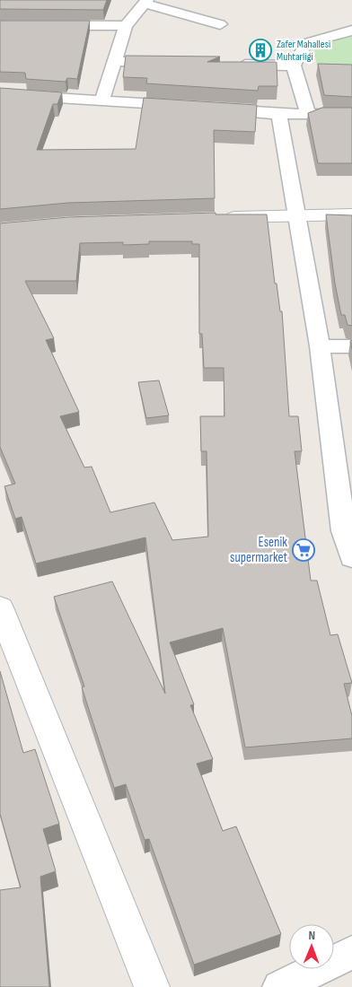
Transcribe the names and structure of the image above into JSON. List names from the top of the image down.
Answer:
{
  "places": {
    "building": ["Zafer Mahallesi Muhtarligi"],
    "supermarket": ["Esenik supermarket"]
  },
  "north": "top"
}
